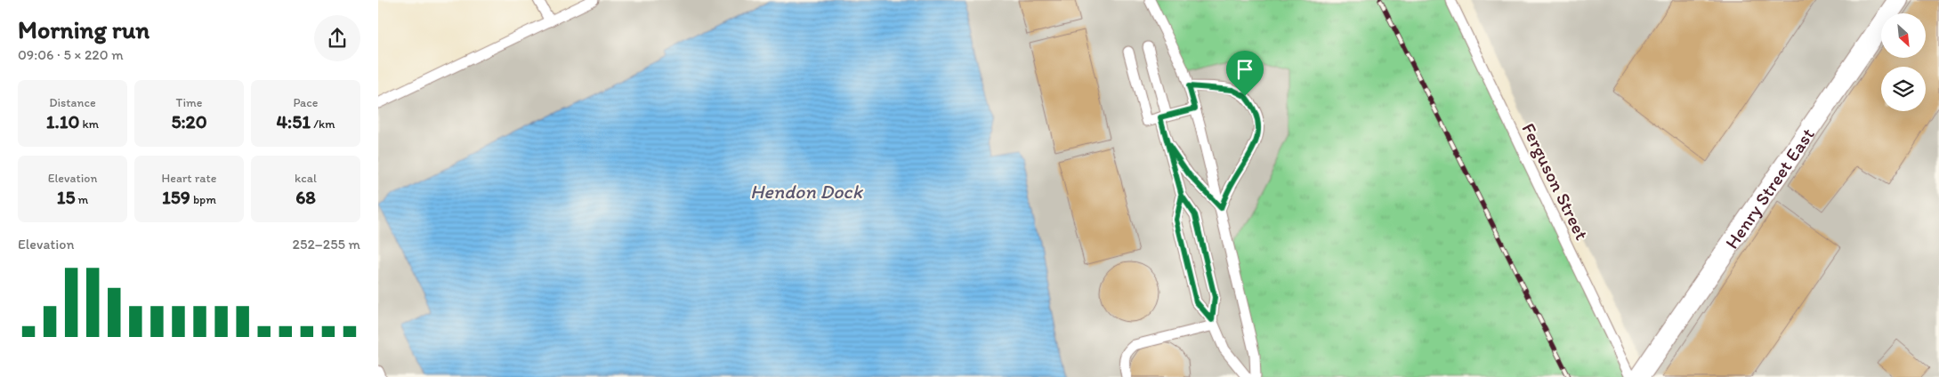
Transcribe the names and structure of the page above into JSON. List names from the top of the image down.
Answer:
{
  "streets": {
    "street": ["Henry Street East"],
    "lane": ["Ferguson Street"]
  },
  "water": ["Hendon Dock"],
  "north": "bottom right",
  "page": {
    "heading": ["Morning run", "09:06 · 5 × 220 m"],
    "stats": [
      ["Distance", "1.10 km"],
      ["Time", "5:20"],
      ["Pace", "4:51 /km"],
      ["Elevation", "15 m"],
      ["Heart rate", "159 bpm"],
      ["kcal", "68"]
    ],
    "chart": ["Elevation", "252–255 m"]
  }
}
